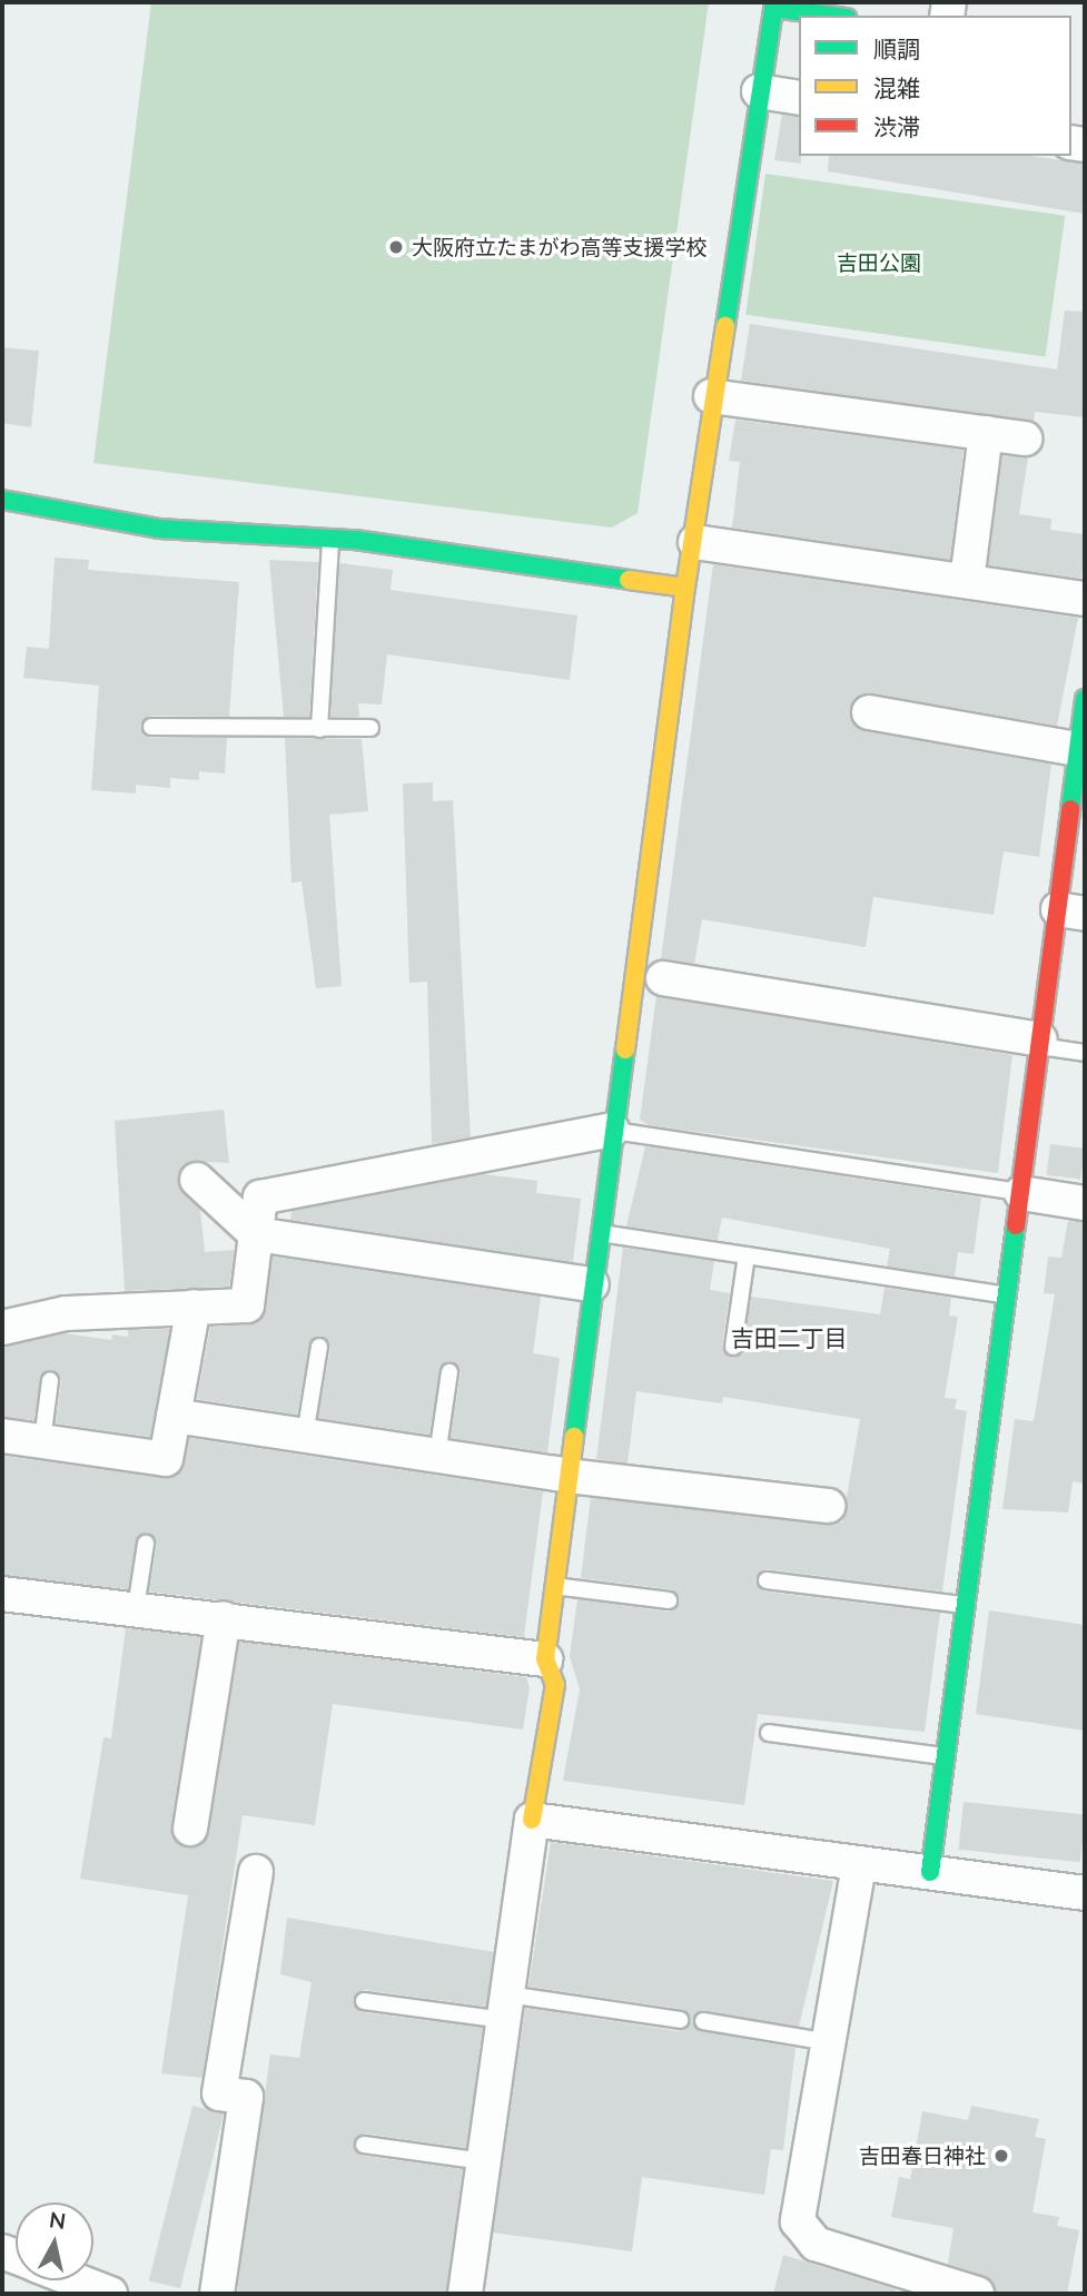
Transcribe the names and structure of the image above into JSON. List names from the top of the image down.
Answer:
{
  "districts": ["吉田二丁目"],
  "parks": ["吉田公園"],
  "places": ["大阪府立たまがわ高等支援学校", "吉田春日神社"],
  "legend": ["順調", "混雑", "渋滞"],
  "north": "top"
}
